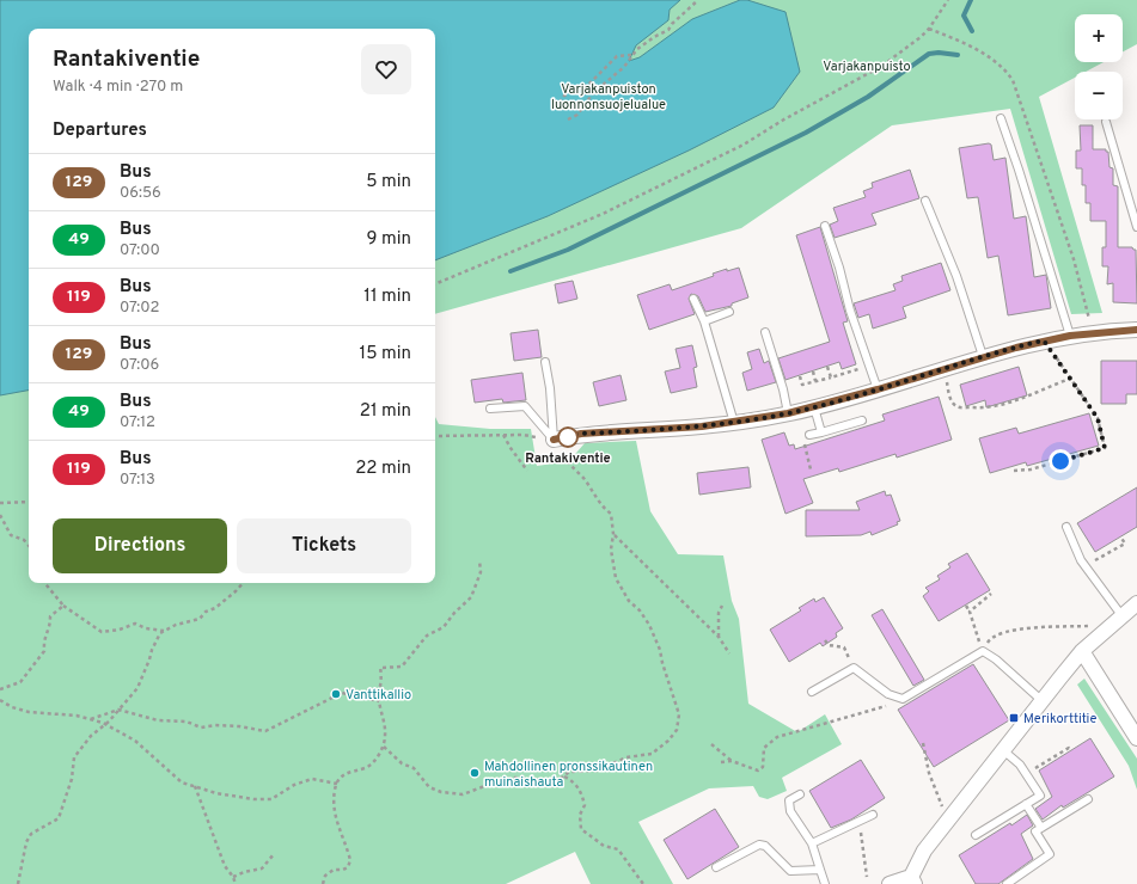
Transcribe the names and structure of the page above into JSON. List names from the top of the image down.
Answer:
{
  "parks": ["Varjakanpuisto", "Varjakanpuiston luonnonsuojelualue"],
  "places": {
    "other": ["Rantakiventie", "Vanttikallio", "Mahdollinen pronssikautinen muinaishauta"],
    "transit": ["Merikorttitie"]
  },
  "lines": ["bus line 129"],
  "page": {
    "map_buttons": ["+", "−"],
    "heading": [
      ["Rantakiventie", "Walk · 4 min · 270 m"],
      "Departures"
    ],
    "list": [
      {
        "mark": "129",
        "name": "Bus",
        "note": "06:56",
        "value": "5 min"
      },
      {
        "mark": "49",
        "name": "Bus",
        "note": "07:00",
        "value": "9 min"
      },
      {
        "mark": "119",
        "name": "Bus",
        "note": "07:02",
        "value": "11 min"
      },
      {
        "mark": "129",
        "name": "Bus",
        "note": "07:06",
        "value": "15 min"
      },
      {
        "mark": "49",
        "name": "Bus",
        "note": "07:12",
        "value": "21 min"
      },
      {
        "mark": "119",
        "name": "Bus",
        "note": "07:13",
        "value": "22 min"
      }
    ],
    "buttons": ["Directions", "Tickets"]
  }
}
